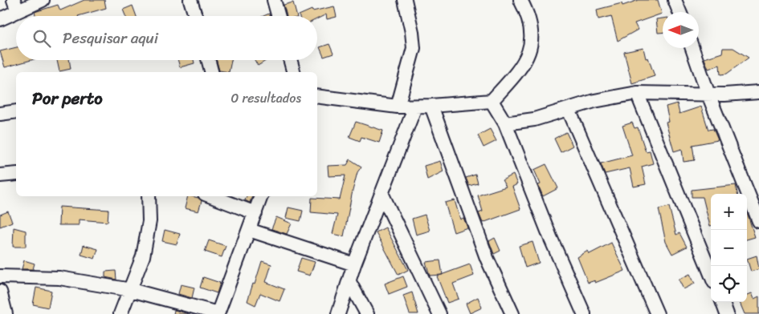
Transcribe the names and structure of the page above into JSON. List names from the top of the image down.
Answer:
{
  "north": "left",
  "page": {
    "search": "Pesquisar aqui",
    "heading": ["Por perto", "0 resultados"],
    "map_buttons": ["+", "−"]
  }
}
